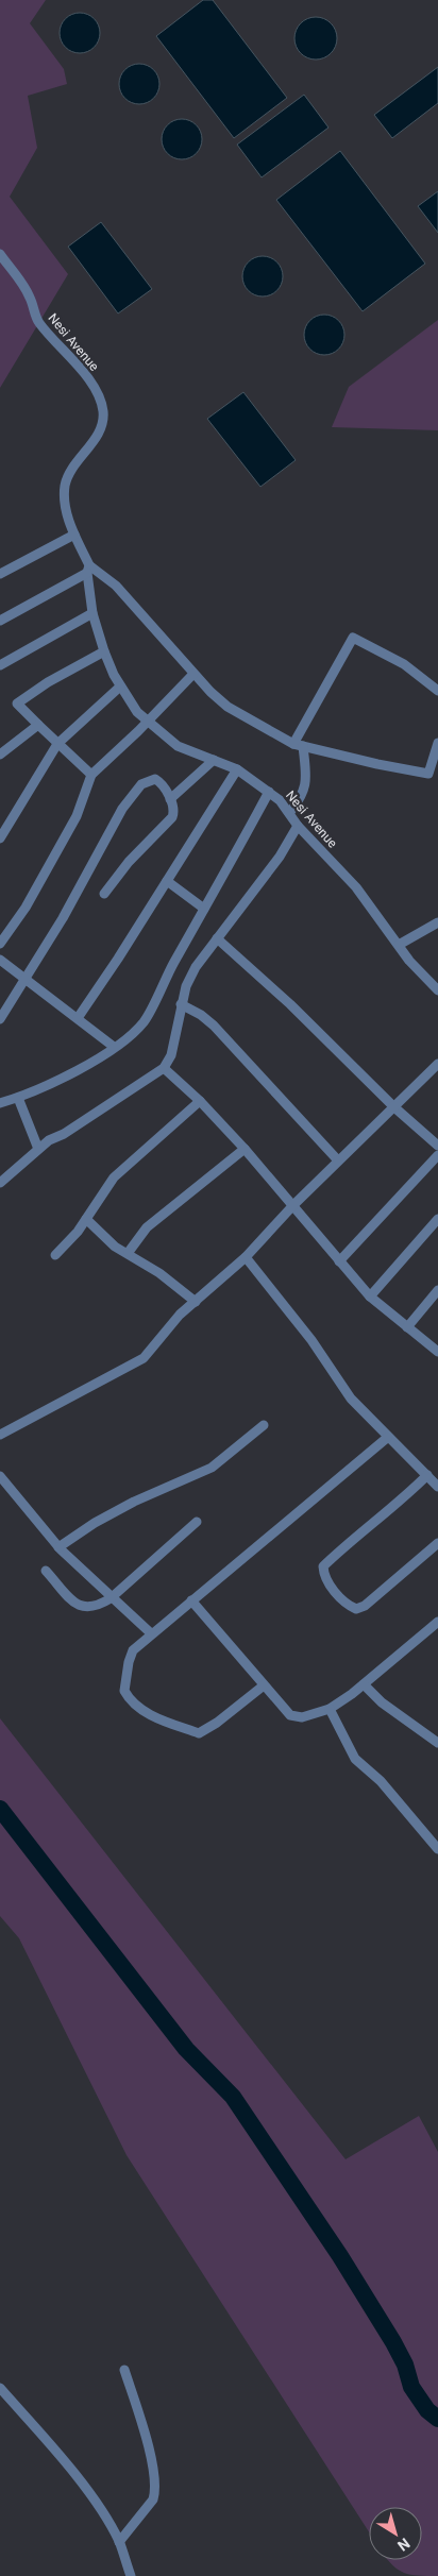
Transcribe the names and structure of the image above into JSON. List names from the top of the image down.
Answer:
{
  "streets": {
    "street": ["Nesi Avenue"]
  },
  "north": "bottom right"
}
